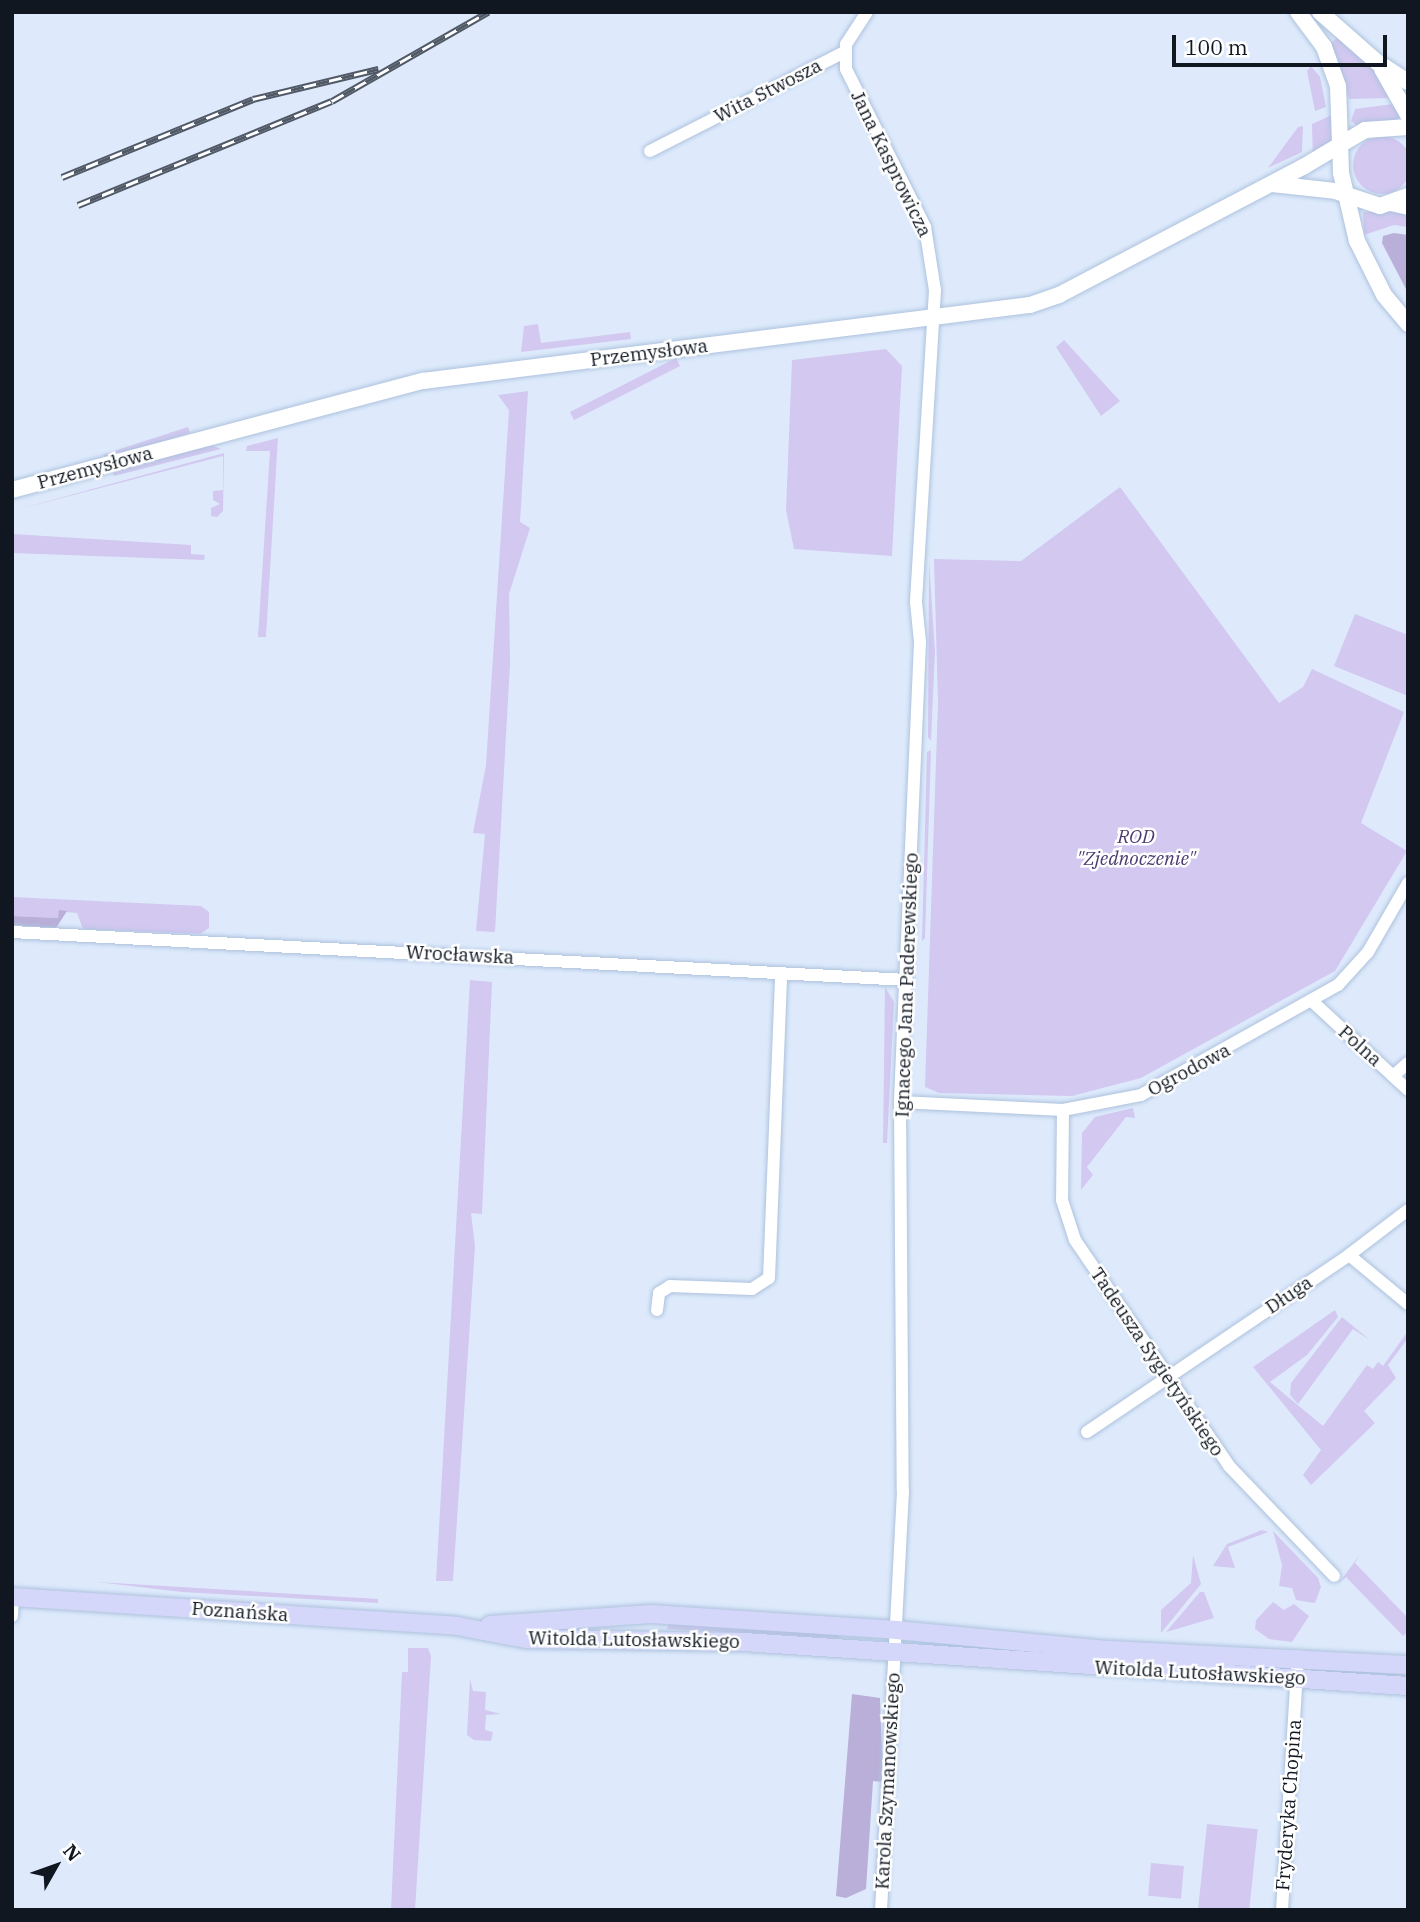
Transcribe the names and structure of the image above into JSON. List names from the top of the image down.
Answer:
{
  "streets": {
    "main road": ["Poznańska", "Witolda Lutosławskiego"],
    "street": [
      "Wita Stwosza",
      "Jana Kasprowicza",
      "Przemysłowa",
      "Wrocławska",
      "Ignacego Jana Paderewskiego",
      "Polna",
      "Ogrodowa",
      "Długa",
      "Tadeusza Sygietyńskiego",
      "Karola Szymanowskiego",
      "Fryderyka Chopina"
    ]
  },
  "crossings": [
    ["Wita Stwosza", "Jana Kasprowicza"],
    ["Jana Kasprowicza", "Przemysłowa"],
    ["Jana Kasprowicza", "Ignacego Jana Paderewskiego"],
    ["Przemysłowa", "Ignacego Jana Paderewskiego"],
    ["Wrocławska", "Ignacego Jana Paderewskiego"],
    ["Ignacego Jana Paderewskiego", "Ogrodowa"],
    ["Ignacego Jana Paderewskiego", "Witolda Lutosławskiego"],
    ["Ignacego Jana Paderewskiego", "Karola Szymanowskiego"],
    ["Polna", "Ogrodowa"],
    ["Ogrodowa", "Tadeusza Sygietyńskiego"],
    ["Długa", "Tadeusza Sygietyńskiego"],
    ["Poznańska", "Witolda Lutosławskiego"],
    ["Witolda Lutosławskiego", "Karola Szymanowskiego"],
    ["Witolda Lutosławskiego", "Fryderyka Chopina"]
  ],
  "parks": ["ROD \"Zjednoczenie\""],
  "scale_bar": "100 m",
  "north": "top right"
}
